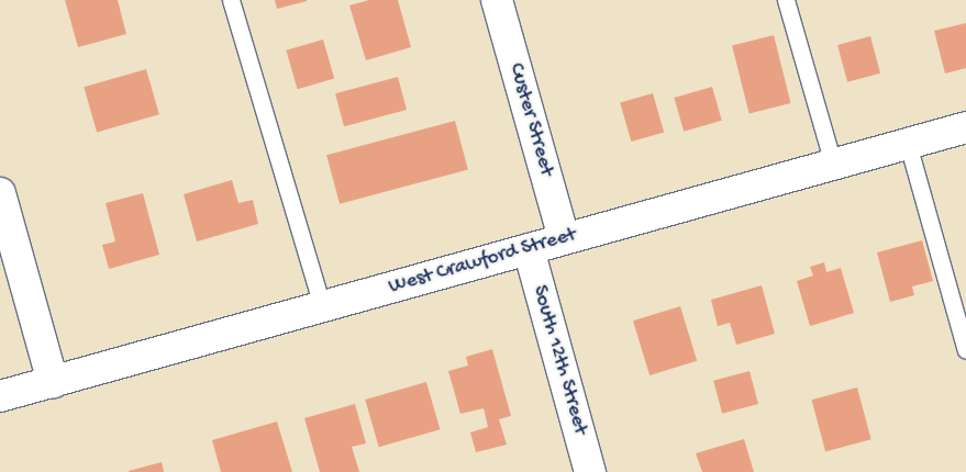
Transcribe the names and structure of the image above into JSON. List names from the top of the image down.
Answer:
{
  "streets": {
    "main road": ["Custer Street", "West Crawford Street", "South 12th Street"]
  },
  "crossings": [
    ["Custer Street", "West Crawford Street"],
    ["West Crawford Street", "South 12th Street"]
  ]
}
